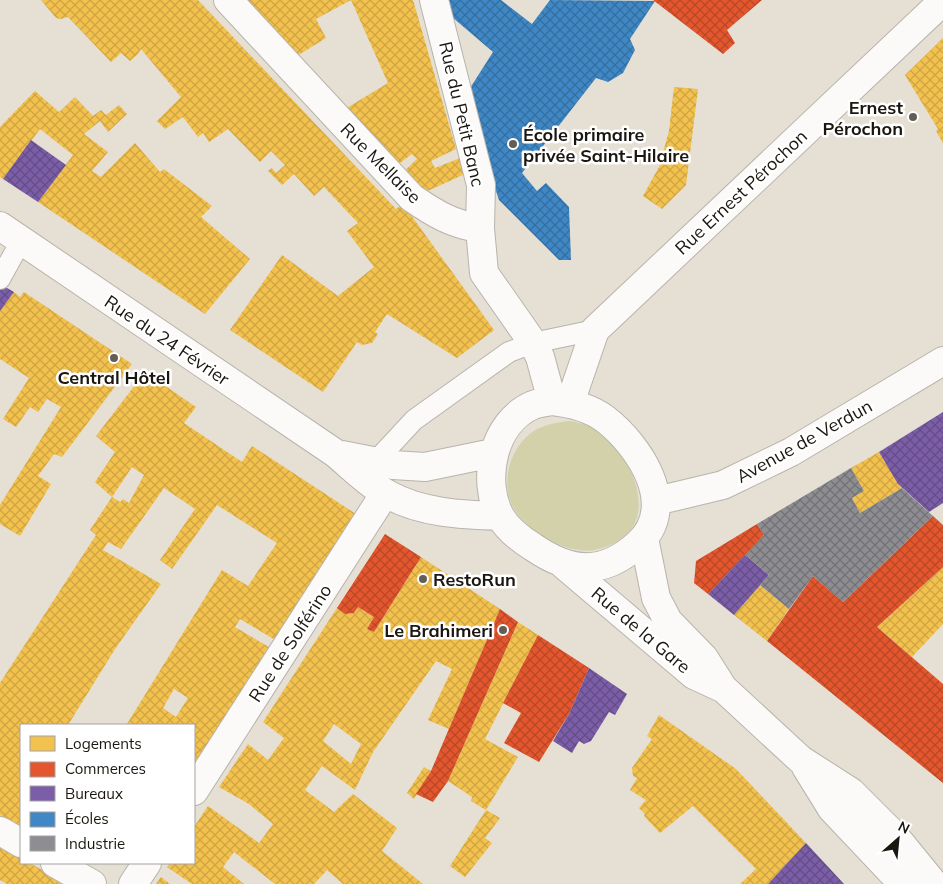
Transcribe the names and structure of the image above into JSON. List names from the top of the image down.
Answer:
{
  "streets": {
    "street": [
      "Rue du Petit Banc",
      "Rue Mellaise",
      "Rue Ernest Pérochon",
      "Rue du 24 Février",
      "Avenue de Verdun",
      "Rue de la Gare",
      "Rue de Solférino"
    ]
  },
  "crossings": [
    ["Rue du Petit Banc", "Rue Mellaise"],
    ["Rue Ernest Pérochon", "Rue du 24 Février"],
    ["Rue Ernest Pérochon", "Avenue de Verdun"],
    ["Rue Ernest Pérochon", "Rue de la Gare"],
    ["Rue du 24 Février", "Avenue de Verdun"],
    ["Rue du 24 Février", "Rue de la Gare"],
    ["Rue du 24 Février", "Rue de Solférino"],
    ["Avenue de Verdun", "Rue de la Gare"]
  ],
  "places": [
    "Ernest Pérochon",
    "École primaire privée Saint-Hilaire",
    "Central Hôtel",
    "RestoRun",
    "Le Brahimeri"
  ],
  "legend": [
    "Logements",
    "Commerces",
    "Bureaux",
    "Écoles",
    "Industrie"
  ],
  "north": "top right"
}
